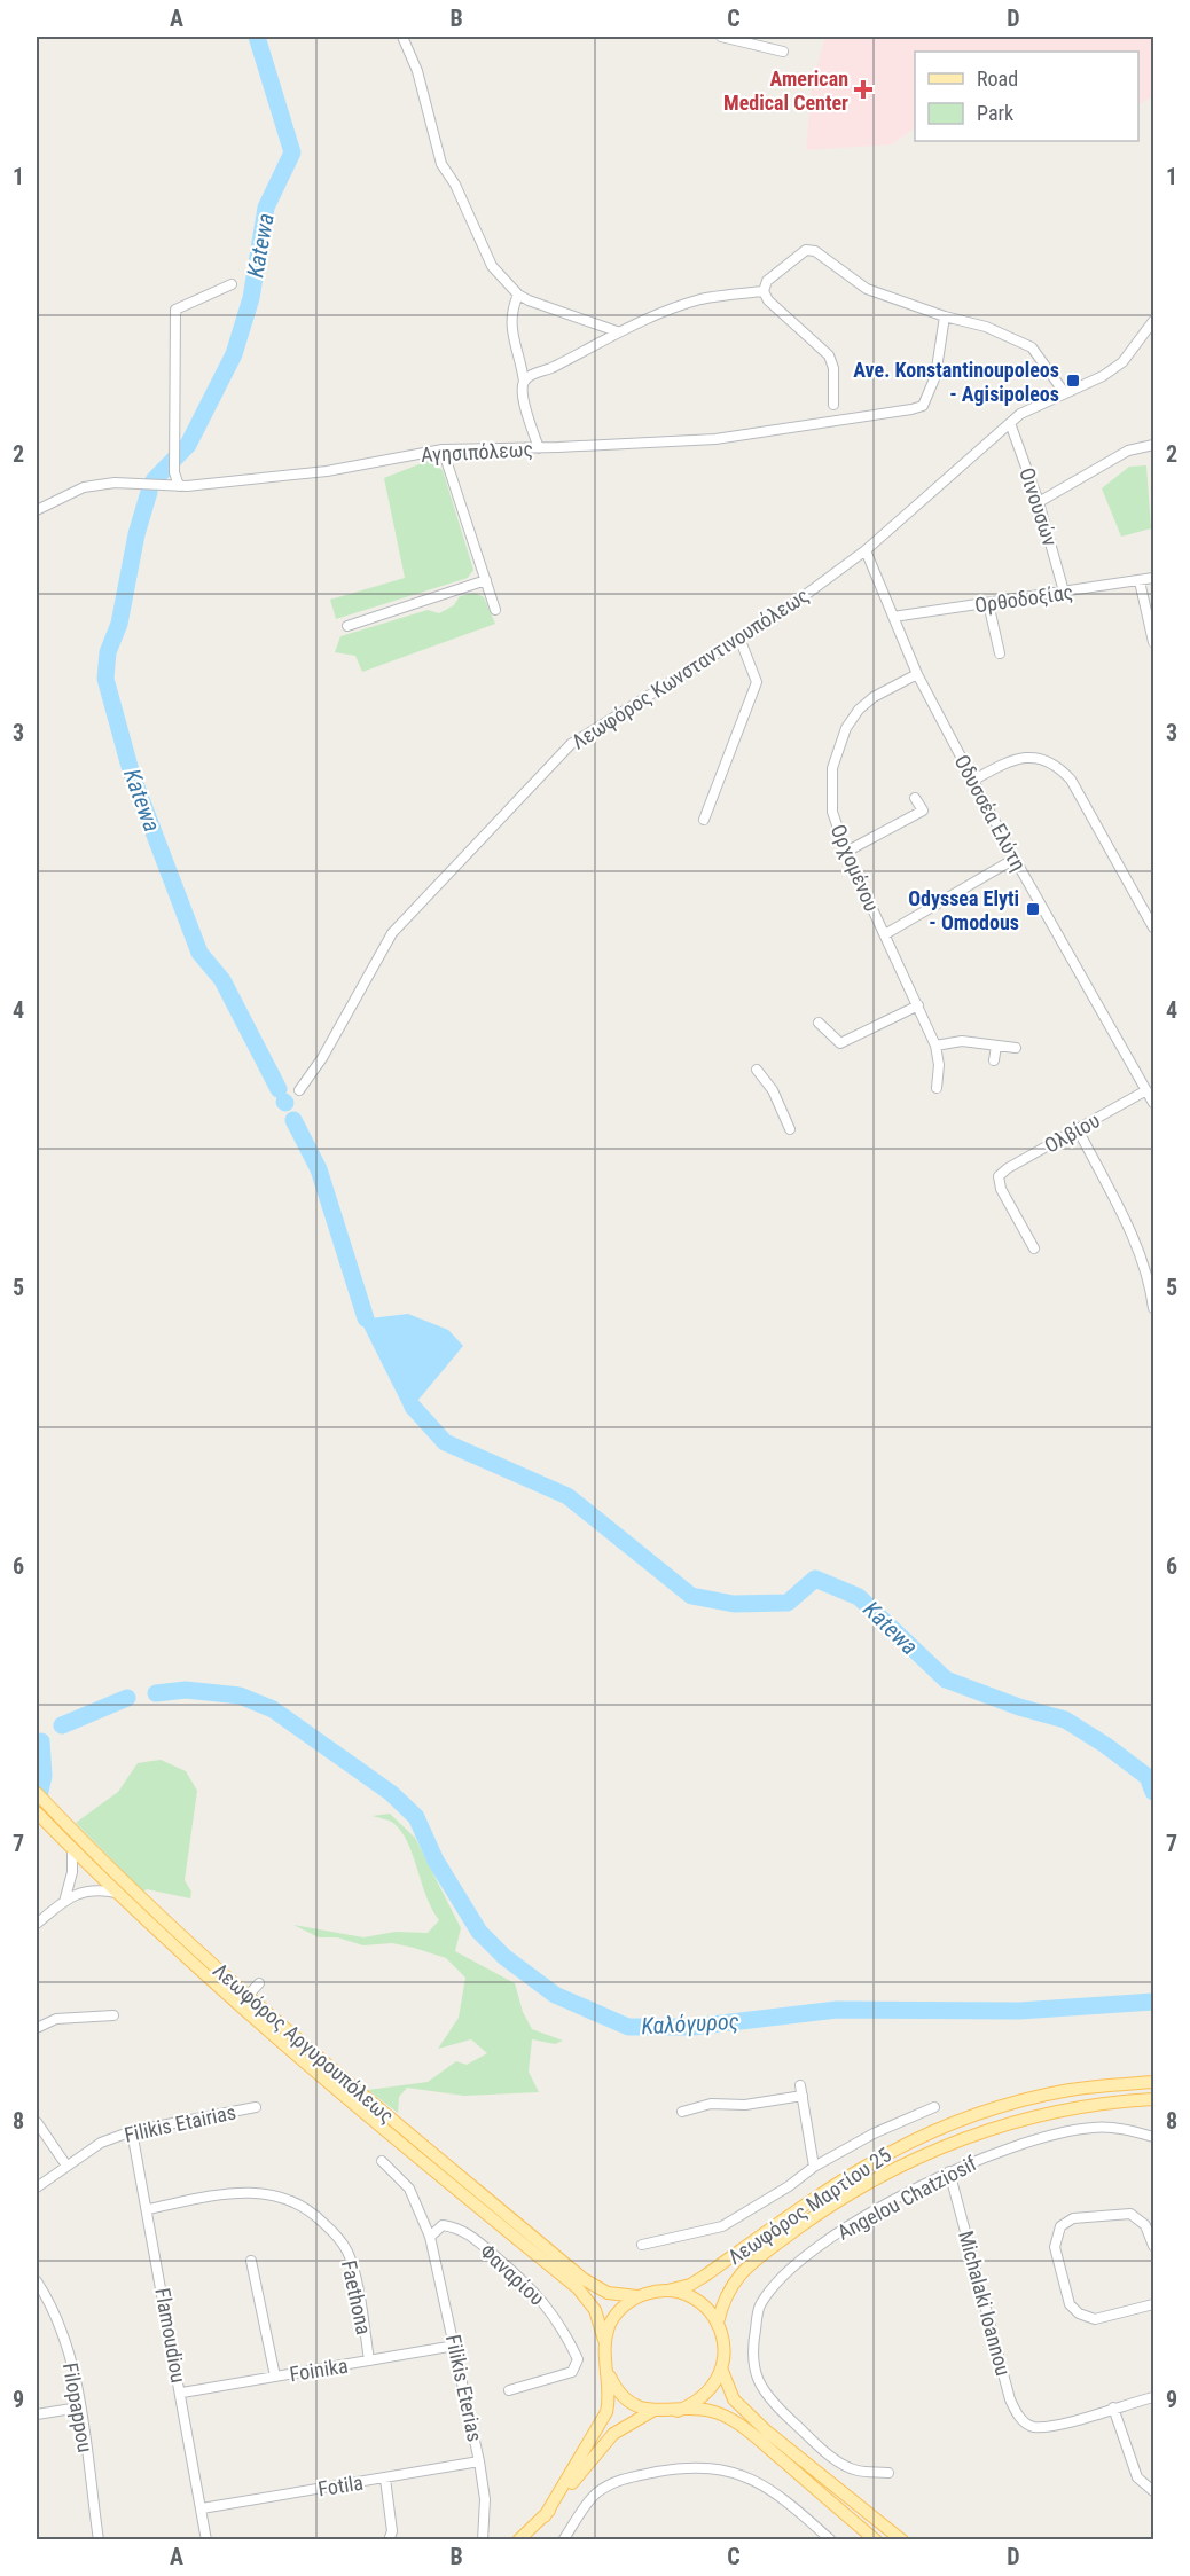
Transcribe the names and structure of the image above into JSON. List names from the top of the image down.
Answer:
{
  "streets": {
    "main road": ["Λεωφόρος Αργυρουπόλεως", "Λεωφόρος Μαρτίου 25"],
    "street": [
      "Αγησιπόλεως",
      "Οινουσών",
      "Ορθοδοξίας",
      "Λεωφόρος Κωνσταντινουπόλεως",
      "Οδυσσέα Ελύτη",
      "Ορχομένου",
      "Ολβίου",
      "Filikis Etairias",
      "Angelou Chatziosif",
      "Φαναρίου",
      "Faethona",
      "Michalaki Ioannou",
      "Flamoudiou",
      "Foinika",
      "Filikis Eterias",
      "Filopappou",
      "Fotila"
    ]
  },
  "crossings": [
    ["Οινουσών", "Ορθοδοξίας"],
    ["Οινουσών", "Λεωφόρος Κωνσταντινουπόλεως"],
    ["Ορθοδοξίας", "Οδυσσέα Ελύτη"],
    ["Λεωφόρος Κωνσταντινουπόλεως", "Οδυσσέα Ελύτη"],
    ["Οδυσσέα Ελύτη", "Ορχομένου"],
    ["Οδυσσέα Ελύτη", "Ολβίου"],
    ["Filikis Etairias", "Flamoudiou"],
    ["Angelou Chatziosif", "Michalaki Ioannou"],
    ["Φαναρίου", "Filikis Eterias"],
    ["Faethona", "Flamoudiou"],
    ["Faethona", "Foinika"],
    ["Flamoudiou", "Foinika"],
    ["Flamoudiou", "Fotila"],
    ["Foinika", "Filikis Eterias"],
    ["Filikis Eterias", "Fotila"]
  ],
  "water": ["Katewa", "Καλόγυρος"],
  "places": {
    "health": ["American Medical Center"],
    "transit": ["Ave. Konstantinoupoleos - Agisipoleos", "Odyssea Elyti - Omodous"]
  },
  "legend": ["Road", "Park"],
  "grid": {
    "columns": [
      "A",
      "B",
      "C",
      "D"
    ],
    "rows": [
      "1",
      "2",
      "3",
      "4",
      "5",
      "6",
      "7",
      "8",
      "9"
    ]
  }
}
